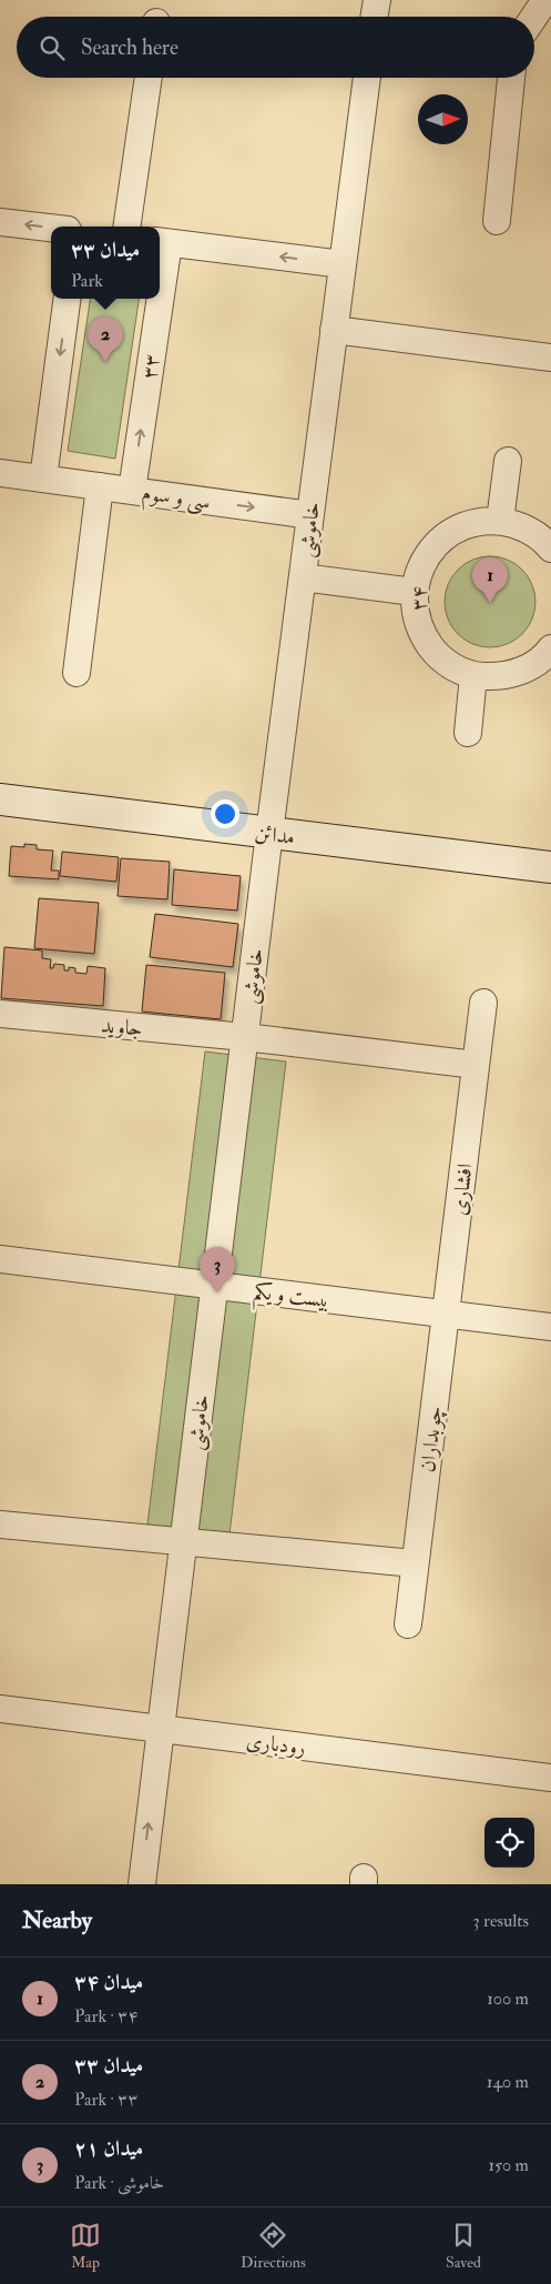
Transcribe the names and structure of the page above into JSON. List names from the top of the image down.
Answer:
{
  "streets": {
    "main road": ["مدائن"],
    "street": [
      "۳۳",
      "سی و سوم",
      "خاموشی",
      "۳۴",
      "جاوید",
      "افشاری",
      "بیست و یکم",
      "چوبداران",
      "رودباری"
    ]
  },
  "crossings": [
    ["۳۳", "سی و سوم"],
    ["سی و سوم", "خاموشی"],
    ["خاموشی", "مدائن"],
    ["خاموشی", "جاوید"],
    ["خاموشی", "بیست و یکم"],
    ["خاموشی", "رودباری"],
    ["افشاری", "بیست و یکم"],
    ["افشاری", "چوبداران"],
    ["بیست و یکم", "چوبداران"]
  ],
  "one_way": ["سی و سوم"],
  "north": "right",
  "page": {
    "search": "Search here",
    "popup": ["میدان ۳۳", "Park"],
    "pins": ["2", "1", "3"],
    "heading": ["Nearby", "3 results"],
    "list": [
      {
        "mark": "1",
        "name": "میدان ۳۴",
        "note": "Park · ۳۴",
        "value": "100 m"
      },
      {
        "mark": "2",
        "name": "میدان ۳۳",
        "note": "Park · ۳۳",
        "value": "140 m"
      },
      {
        "mark": "3",
        "name": "میدان ۲۱",
        "note": "Park · خاموشی",
        "value": "150 m"
      }
    ],
    "nav": ["Map", "Directions", "Saved"]
  }
}
